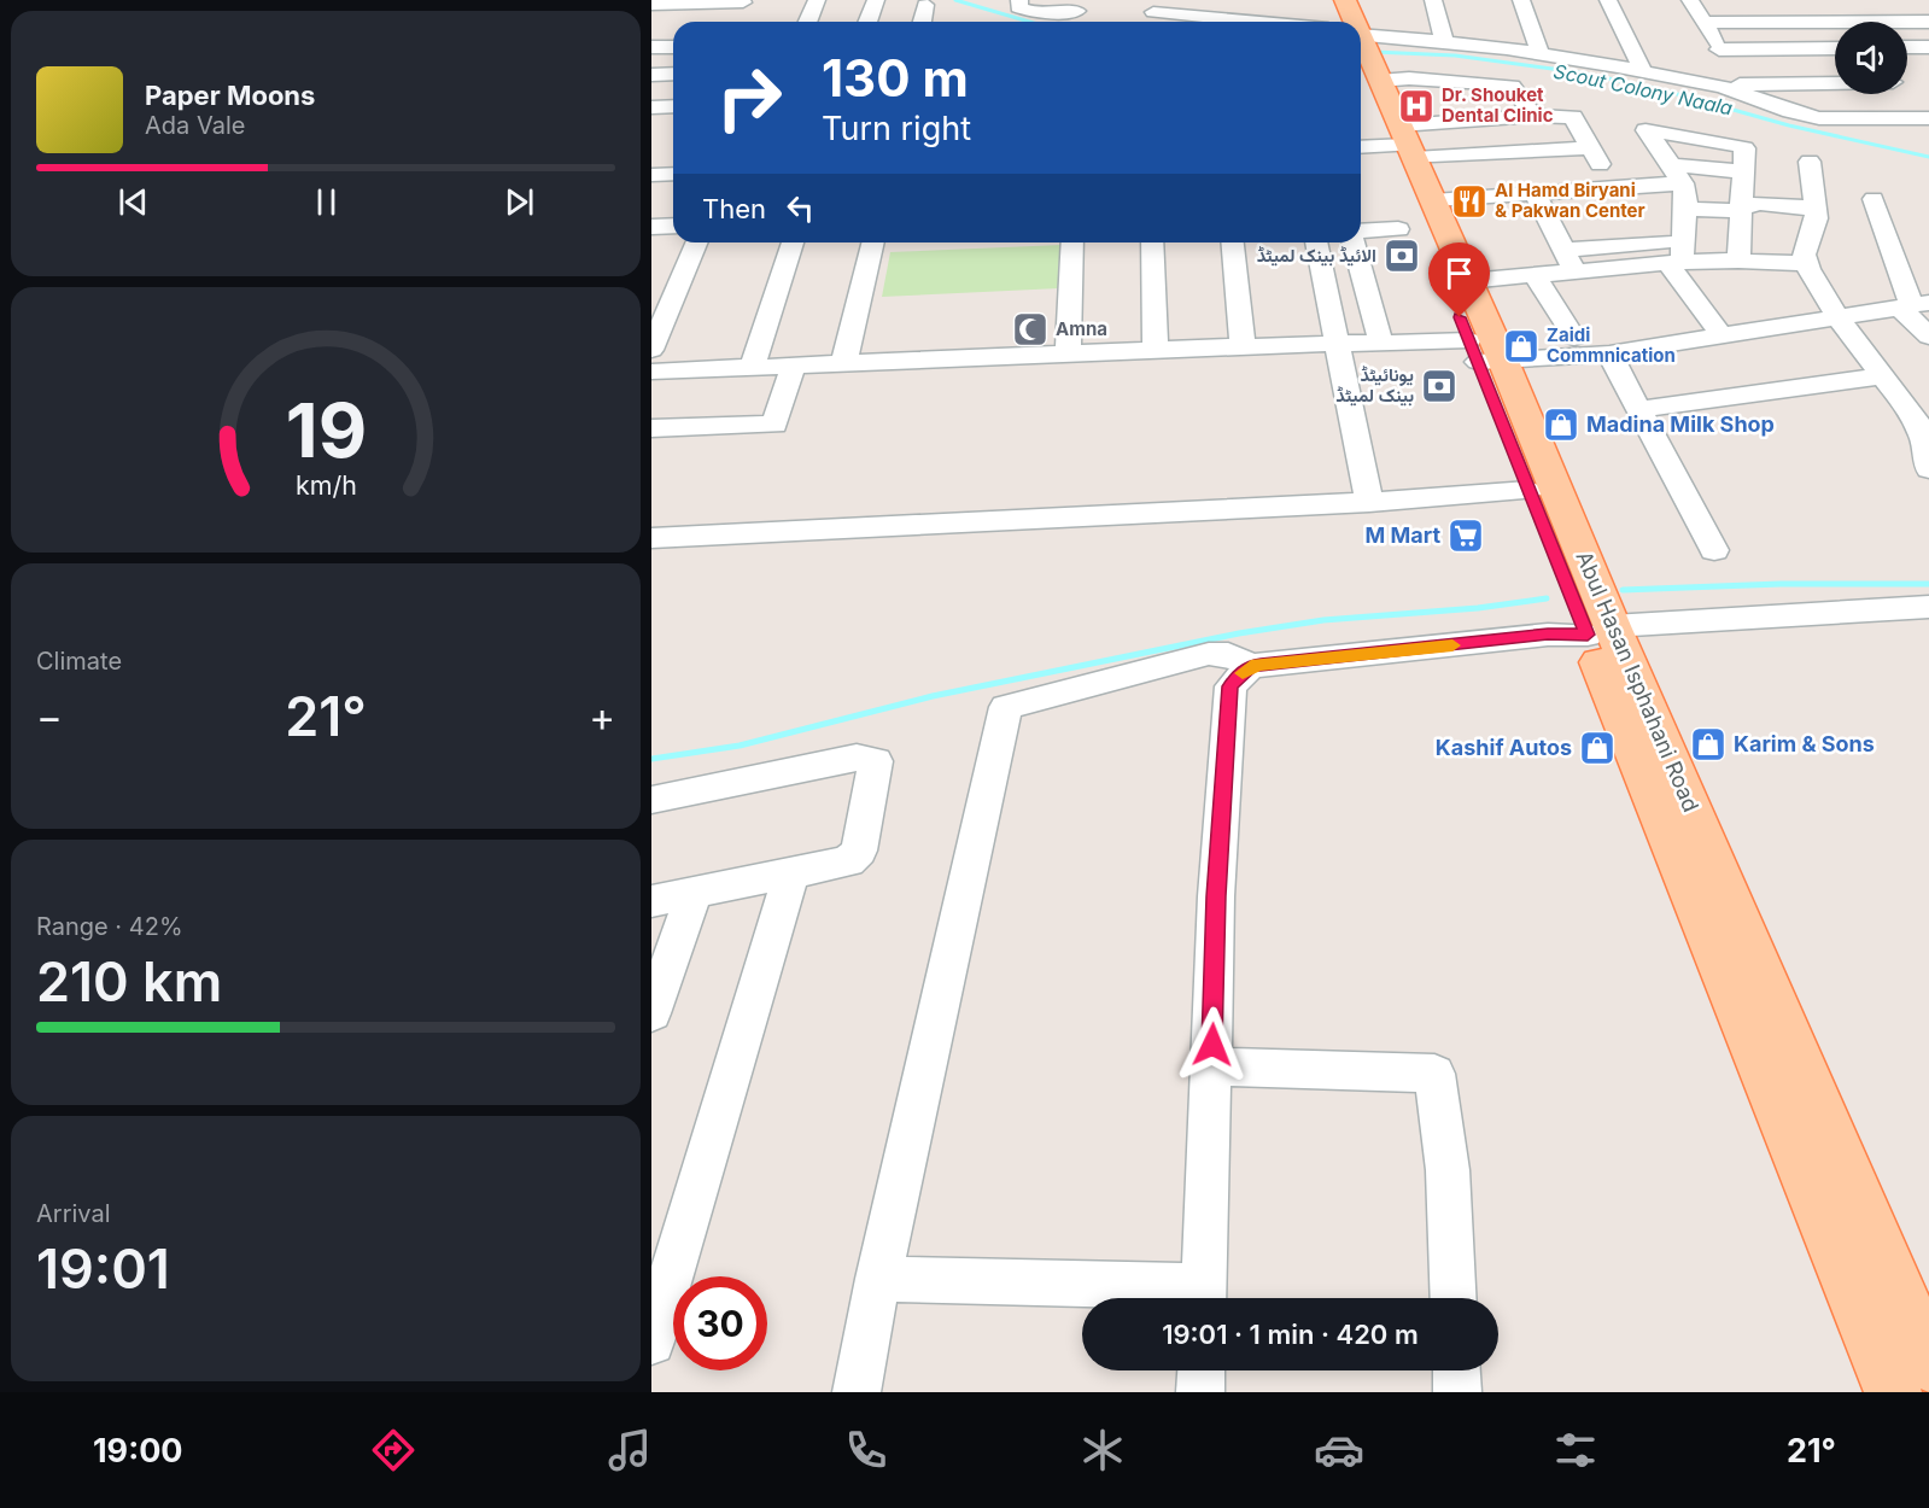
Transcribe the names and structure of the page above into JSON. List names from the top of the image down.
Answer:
{
  "streets": {
    "main road": ["Abul Hasan Isphahani Road"]
  },
  "water": ["Scout Colony Naala"],
  "places": {
    "hospital": ["Dr. Shouket Dental Clinic"],
    "restaurant": ["Al Hamd Biryani & Pakwan Center"],
    "bank": ["الائیڈ بینک لمیٹڈ", "یونائیٹڈ بینک لمیٹڈ"],
    "mosque": ["Amna"],
    "shop": [
      "Zaidi Commnication",
      "Madina Milk Shop",
      "Karim & Sons",
      "Kashif Autos"
    ],
    "supermarket": ["M Mart"]
  },
  "page": {
    "turn": ["130 m", "Turn right"],
    "song": ["Paper Moons", "Ada Vale"],
    "then": "Then",
    "tile": [
      "Climate",
      ["Range · 42%", "210 km"],
      ["Arrival", "19:01"]
    ],
    "heat": ["−", "21°", "+"],
    "limit": "30",
    "trip": "19:01 · 1 min · 420 m",
    "tabs": ["19:00", "21°"],
    "gauge": ["19", "km/h"]
  }
}
